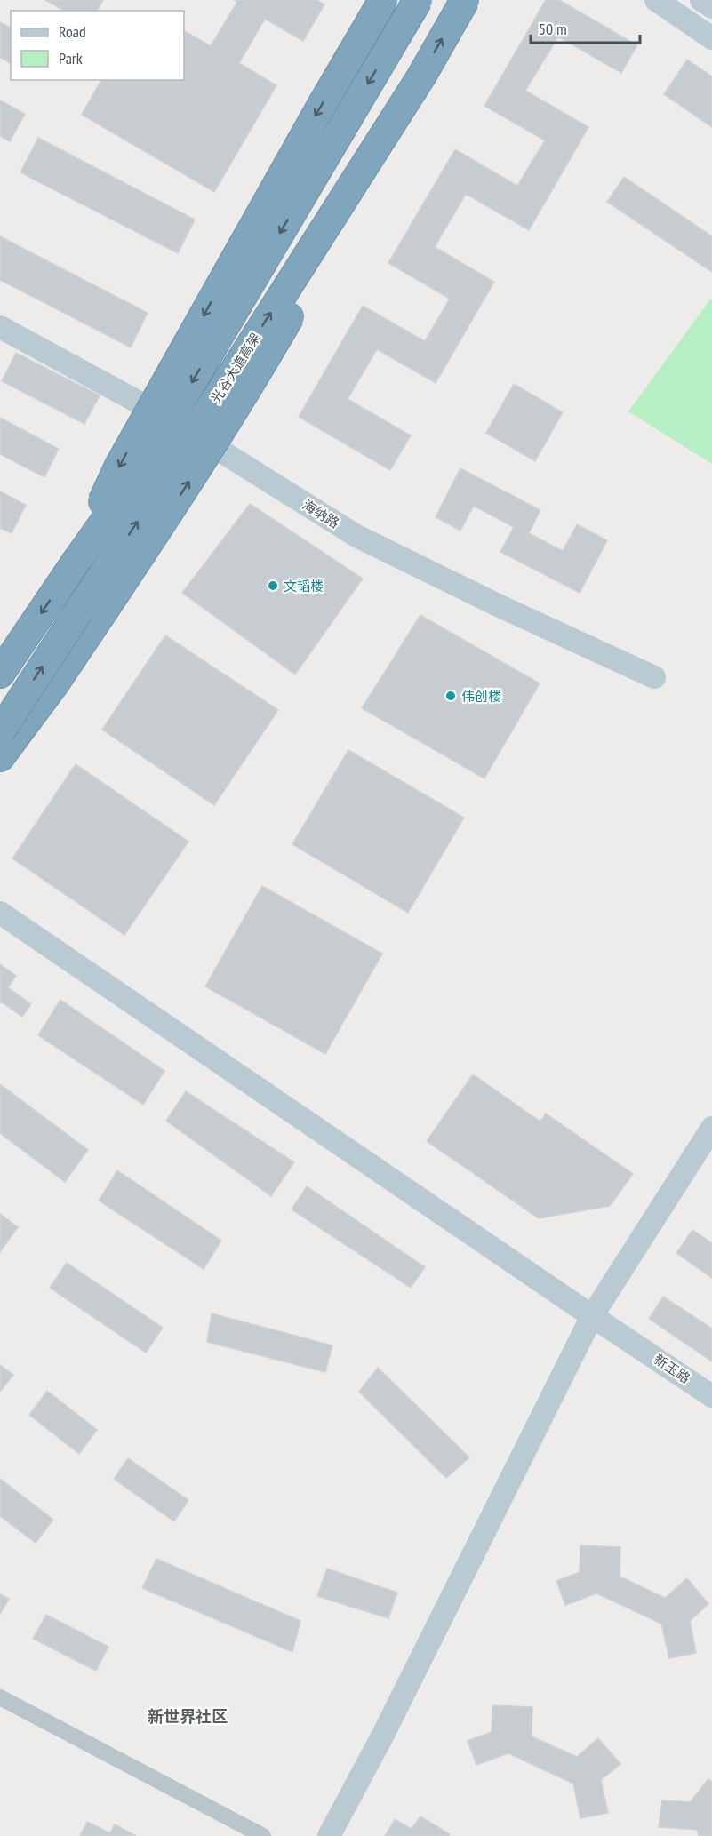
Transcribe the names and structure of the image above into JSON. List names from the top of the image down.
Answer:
{
  "streets": {
    "highway": ["光谷大道高架"],
    "street": ["海纳路", "新玉路"]
  },
  "districts": ["新世界社区"],
  "places": ["文韬楼", "伟创楼"],
  "legend": ["Road", "Park"],
  "scale_bar": "50 m"
}
